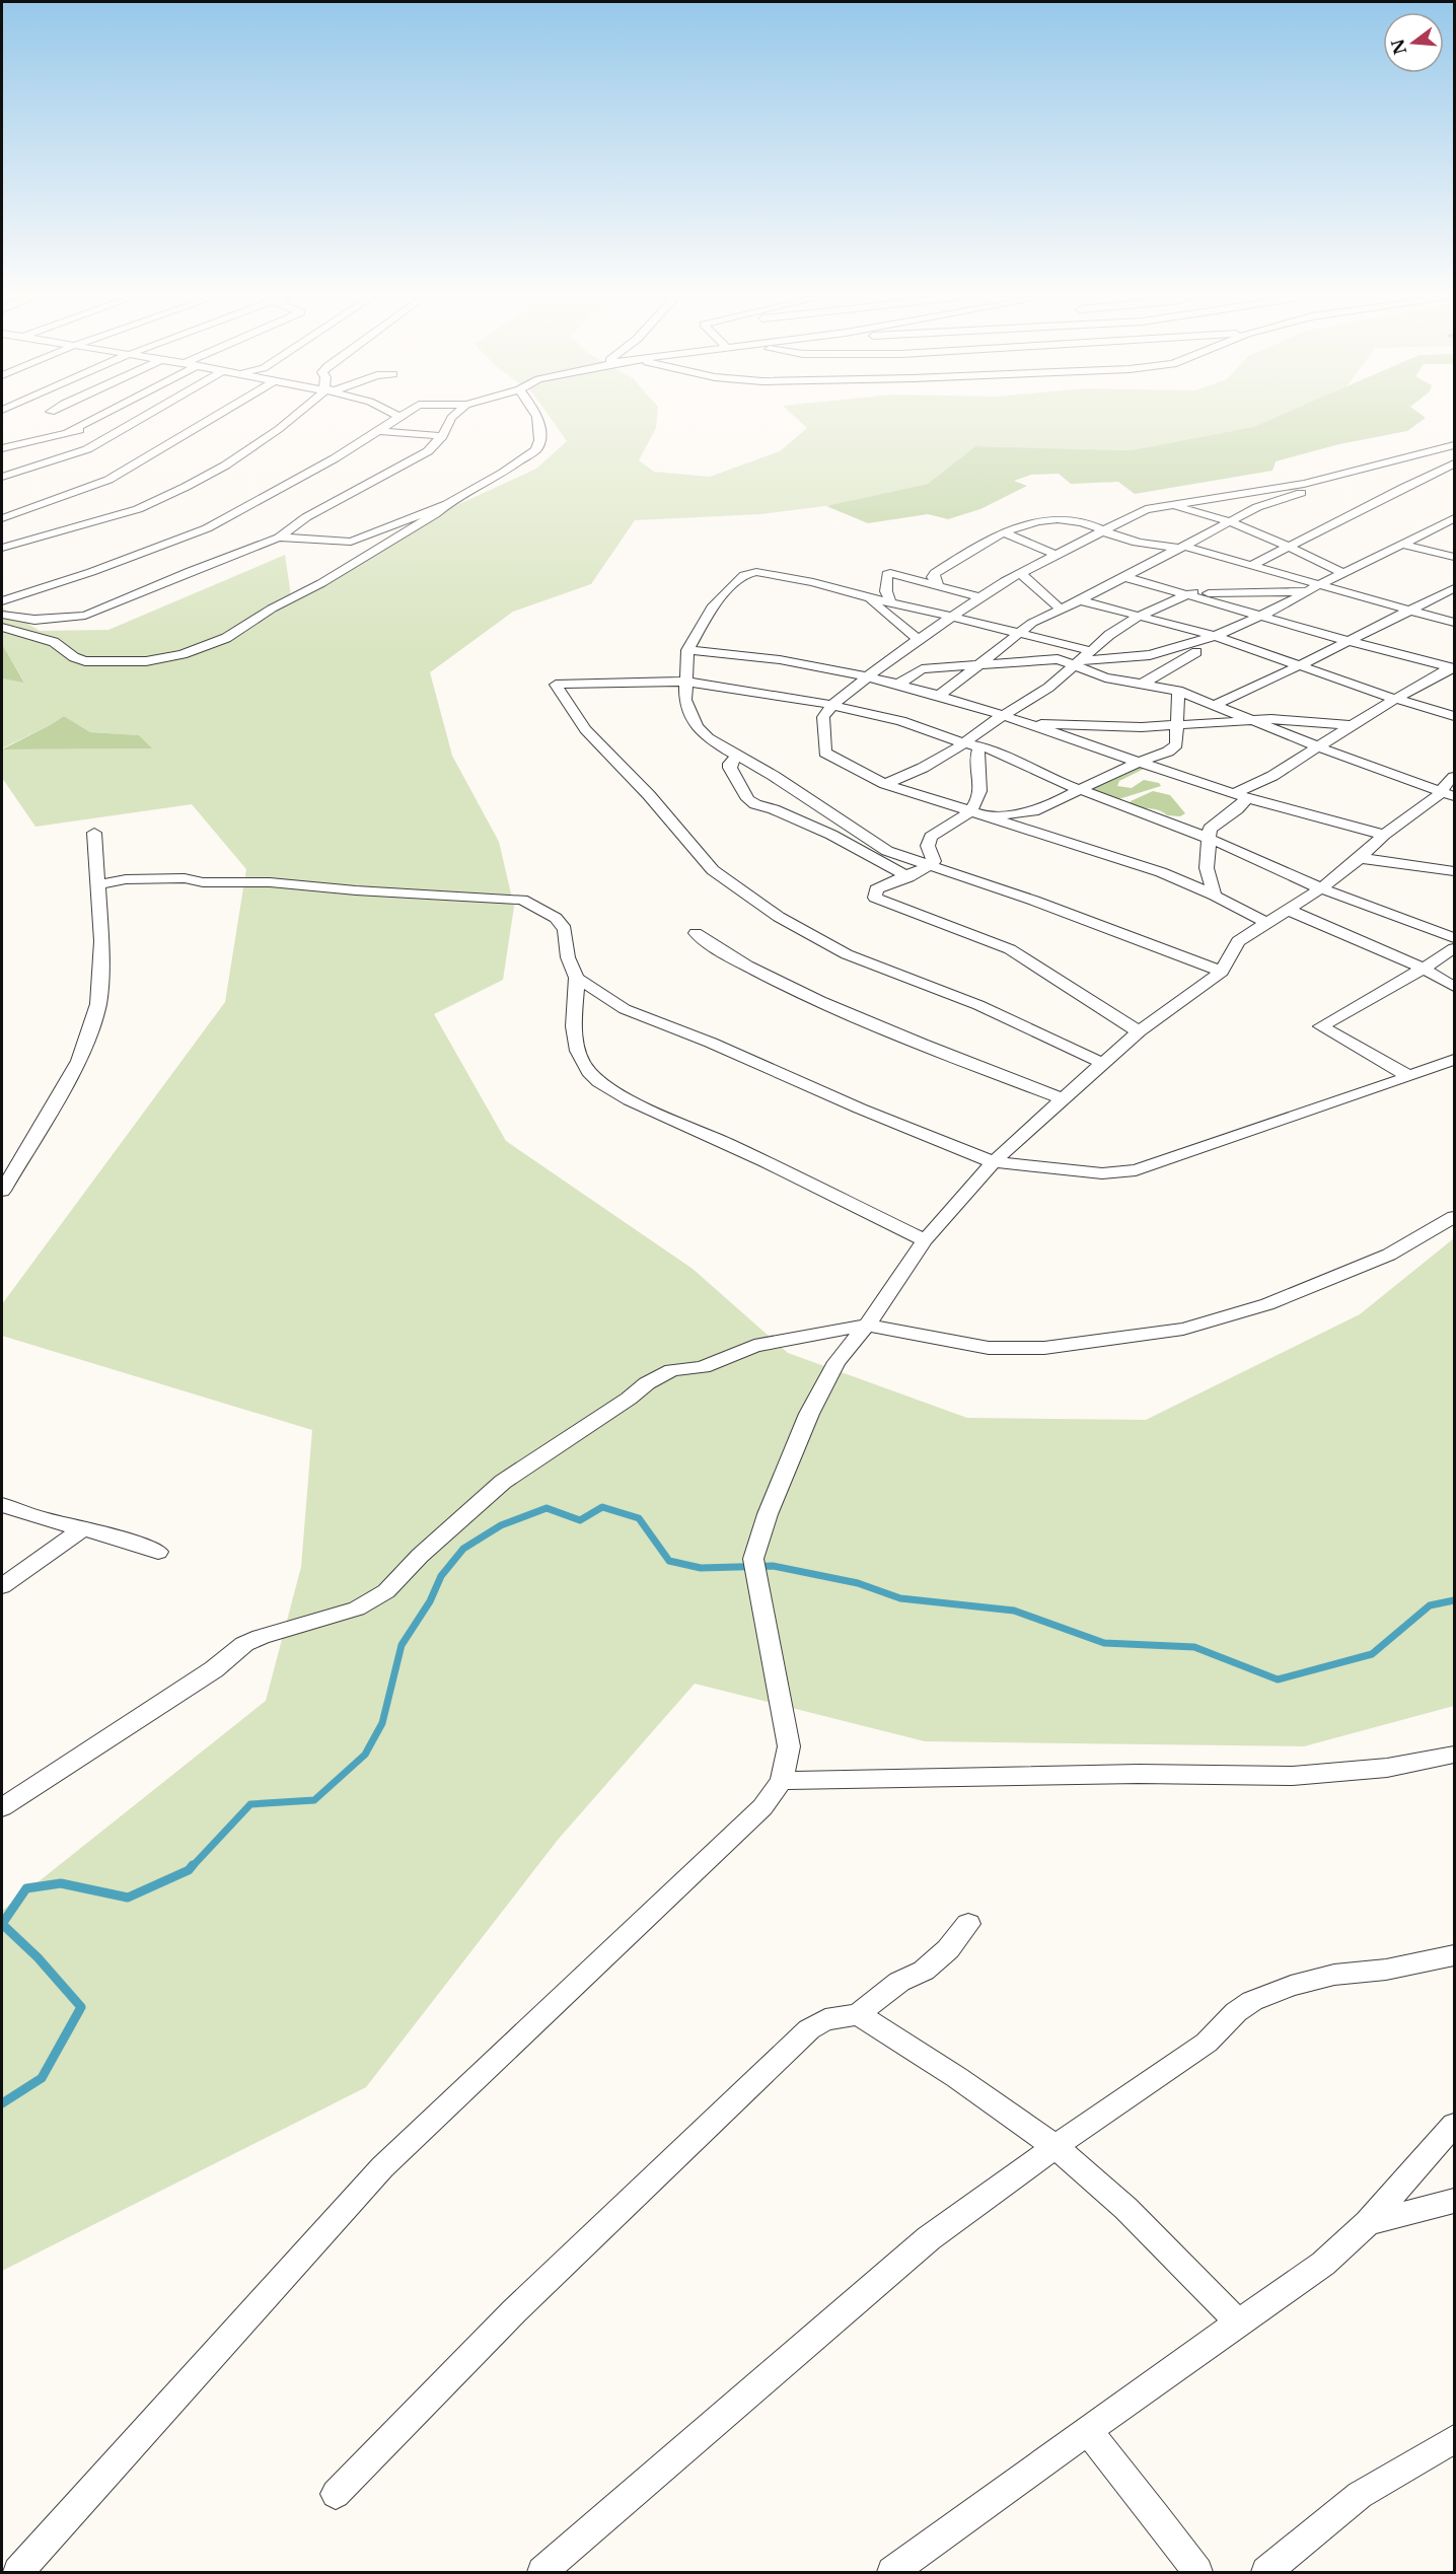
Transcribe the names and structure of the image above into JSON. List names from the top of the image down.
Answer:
{
  "north": "left"
}
